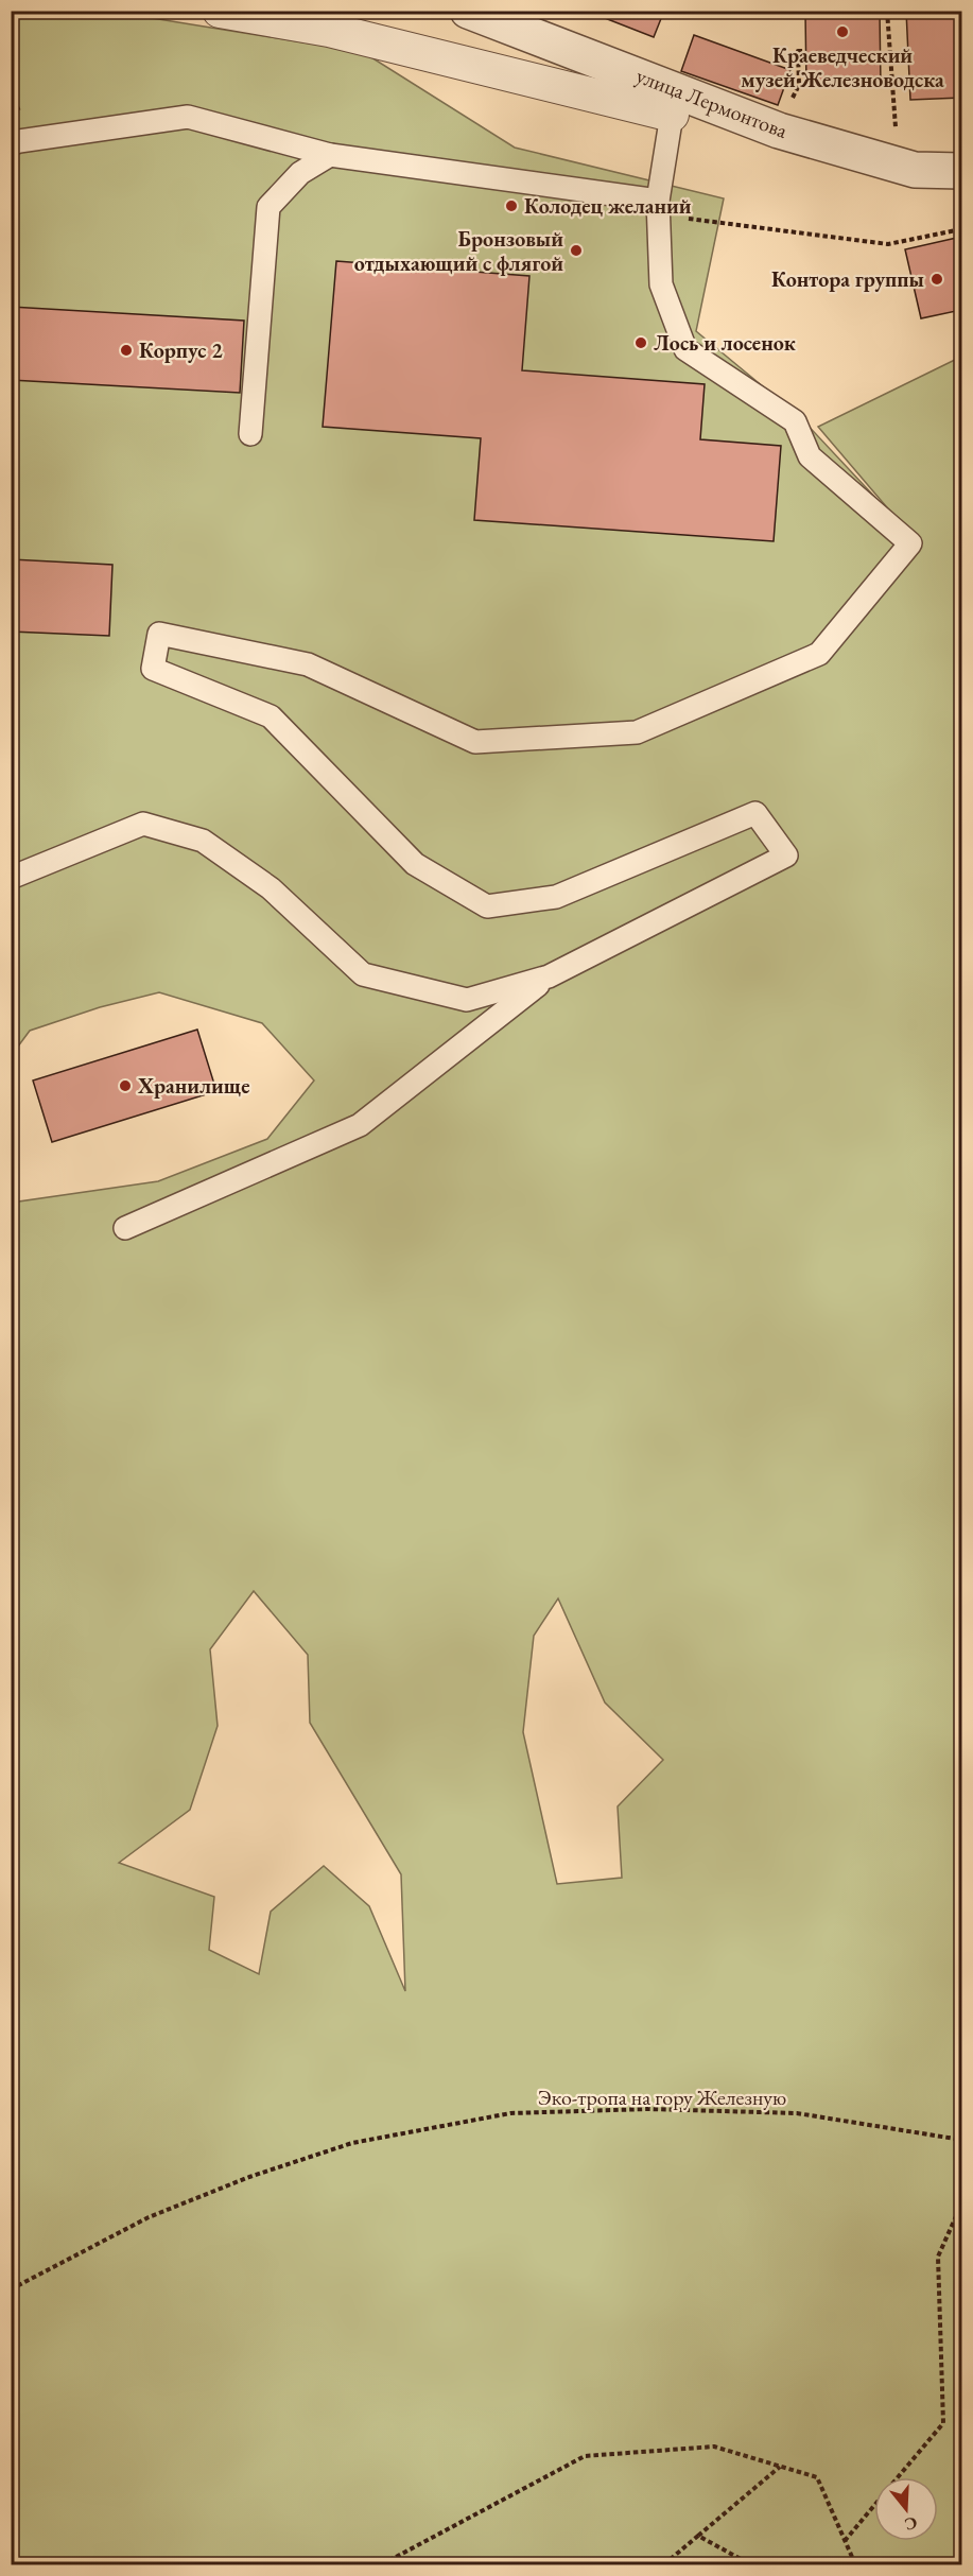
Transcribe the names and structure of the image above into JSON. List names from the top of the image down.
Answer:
{
  "streets": {
    "street": ["улица Лермонтова"],
    "path": ["Эко-тропа на гору Железную"]
  },
  "places": [
    "Краеведческий музей Железноводска",
    "Колодец желаний",
    "Бронзовый отдыхающий с флягой",
    "Контора группы",
    "Лось и лосенок",
    "Корпус 2",
    "Хранилище"
  ],
  "north": "bottom"
}
